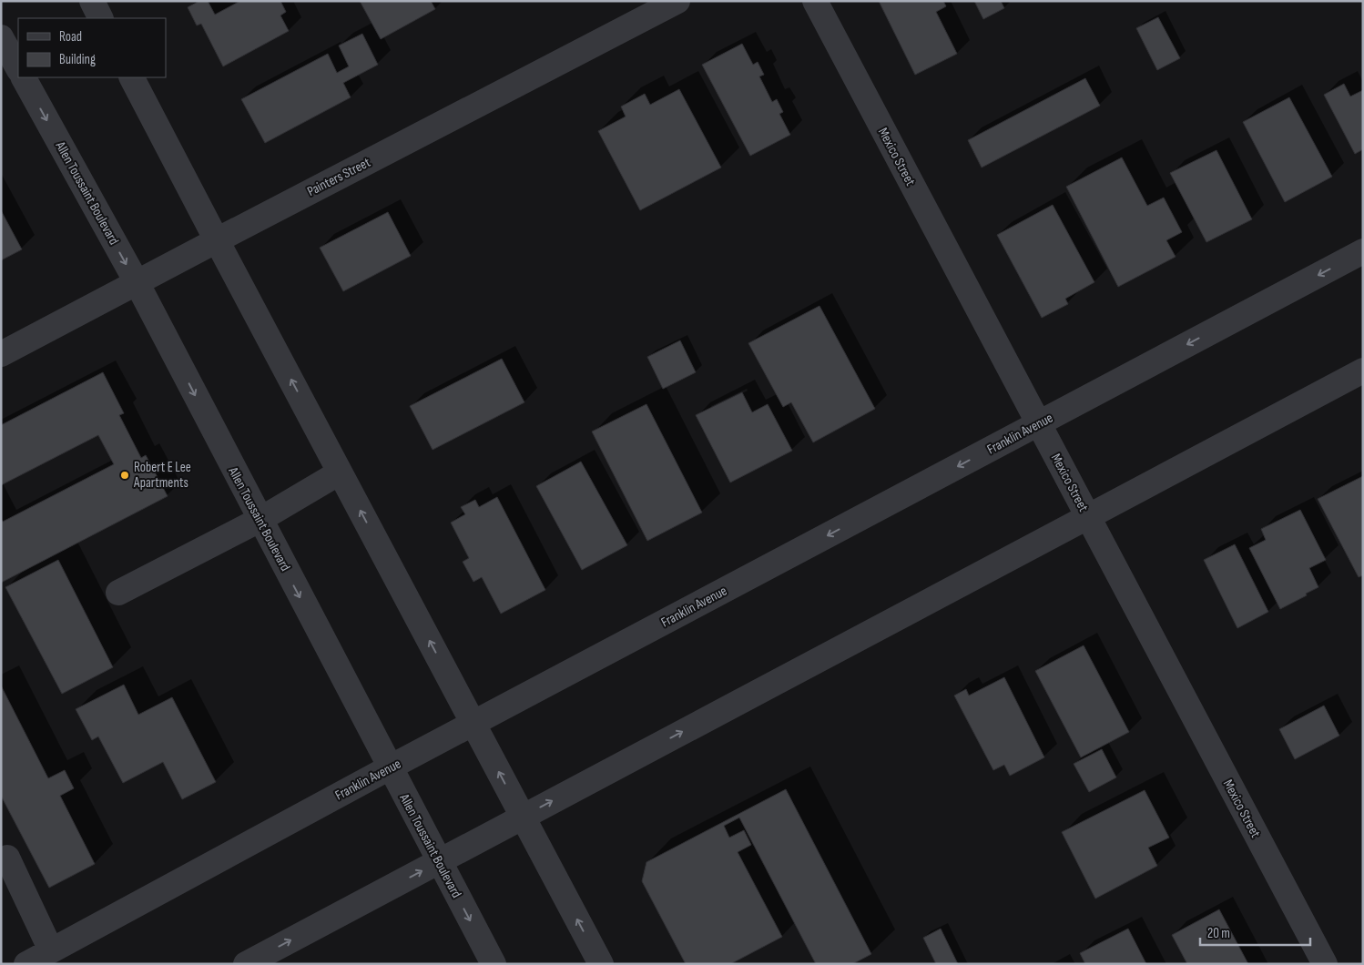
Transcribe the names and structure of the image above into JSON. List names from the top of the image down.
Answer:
{
  "streets": {
    "street": [
      "Mexico Street",
      "Painters Street",
      "Allen Toussaint Boulevard",
      "Franklin Avenue"
    ]
  },
  "crossings": [
    ["Mexico Street", "Franklin Avenue"],
    ["Painters Street", "Allen Toussaint Boulevard"],
    ["Allen Toussaint Boulevard", "Franklin Avenue"]
  ],
  "places": ["Robert E Lee Apartments"],
  "legend": ["Road", "Building"],
  "scale_bar": "20 m"
}
